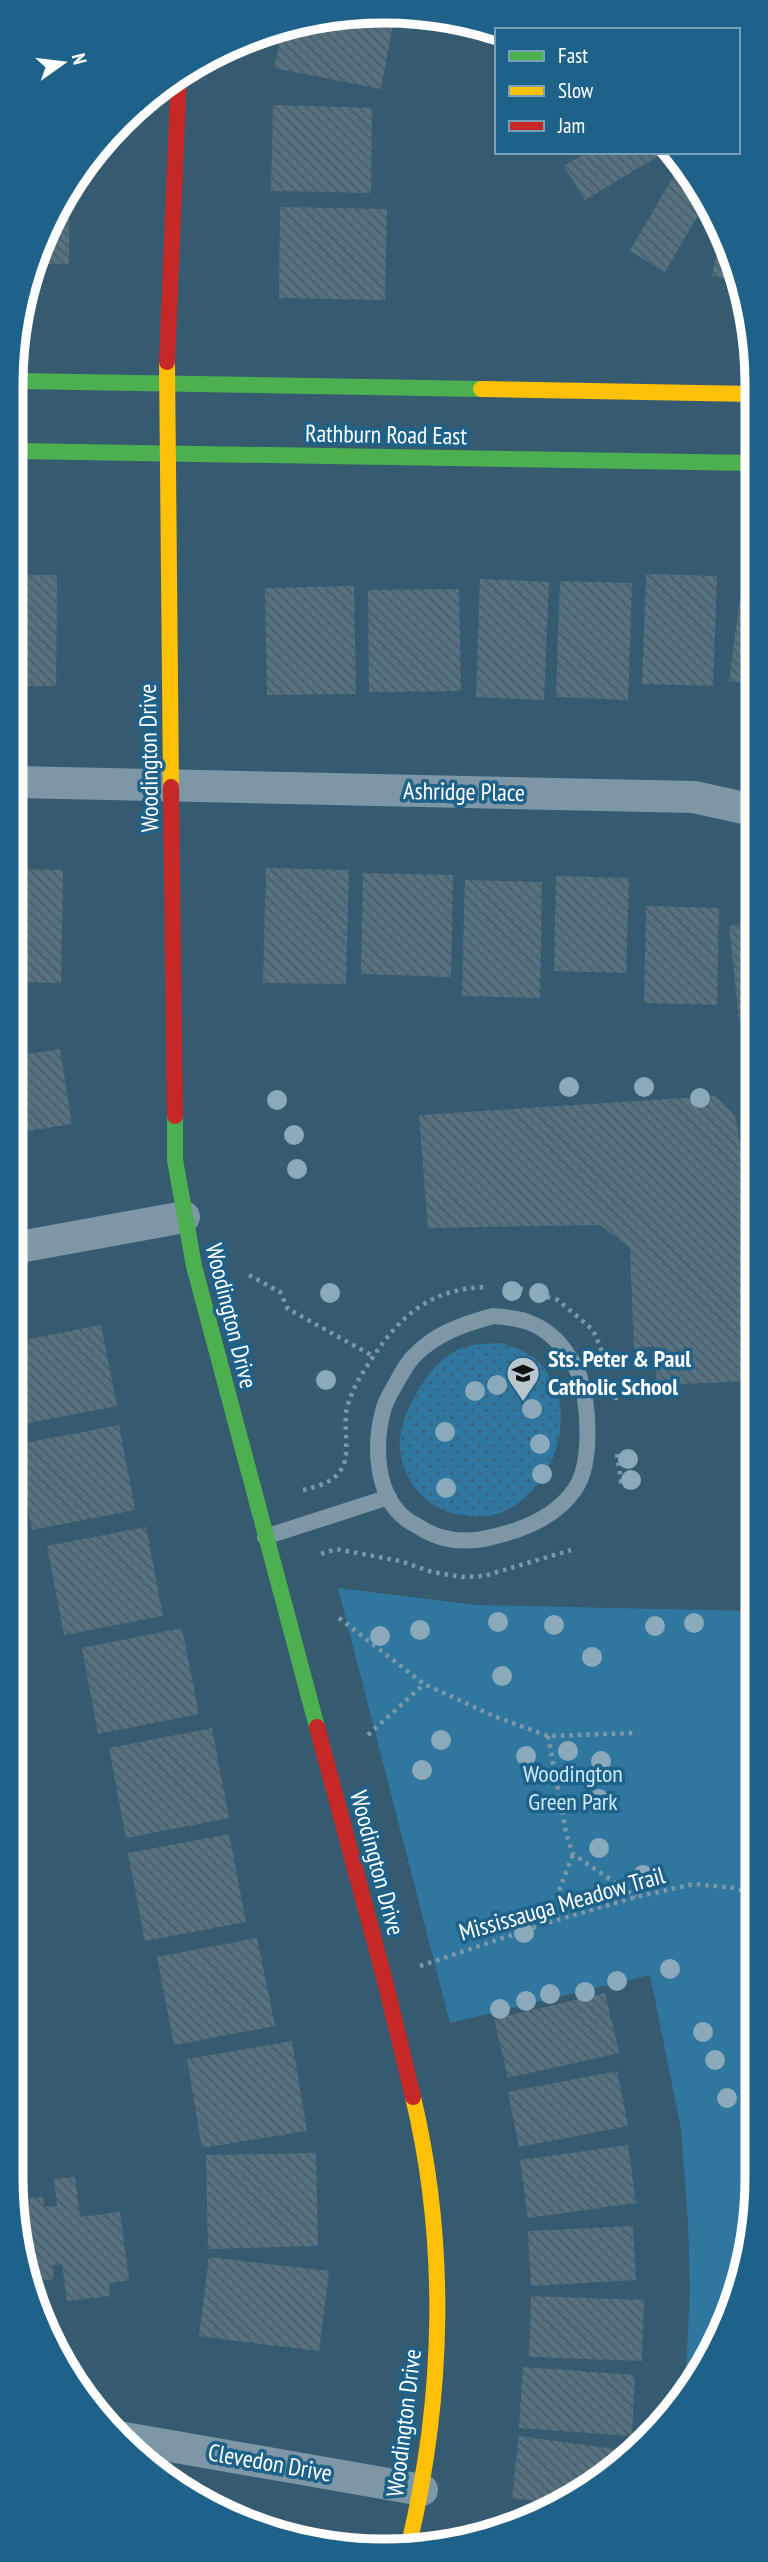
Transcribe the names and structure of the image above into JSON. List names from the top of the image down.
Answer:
{
  "streets": {
    "street": [
      "Rathburn Road East",
      "Woodington Drive",
      "Ashridge Place",
      "Clevedon Drive"
    ],
    "path": ["Mississauga Meadow Trail"]
  },
  "crossings": [
    ["Rathburn Road East", "Woodington Drive"],
    ["Woodington Drive", "Ashridge Place"],
    ["Woodington Drive", "Mississauga Meadow Trail"],
    ["Woodington Drive", "Clevedon Drive"]
  ],
  "parks": ["Woodington Green Park"],
  "places": {
    "school or university": ["Sts. Peter & Paul Catholic School"]
  },
  "legend": ["Fast", "Slow", "Jam"],
  "north": "right"
}
